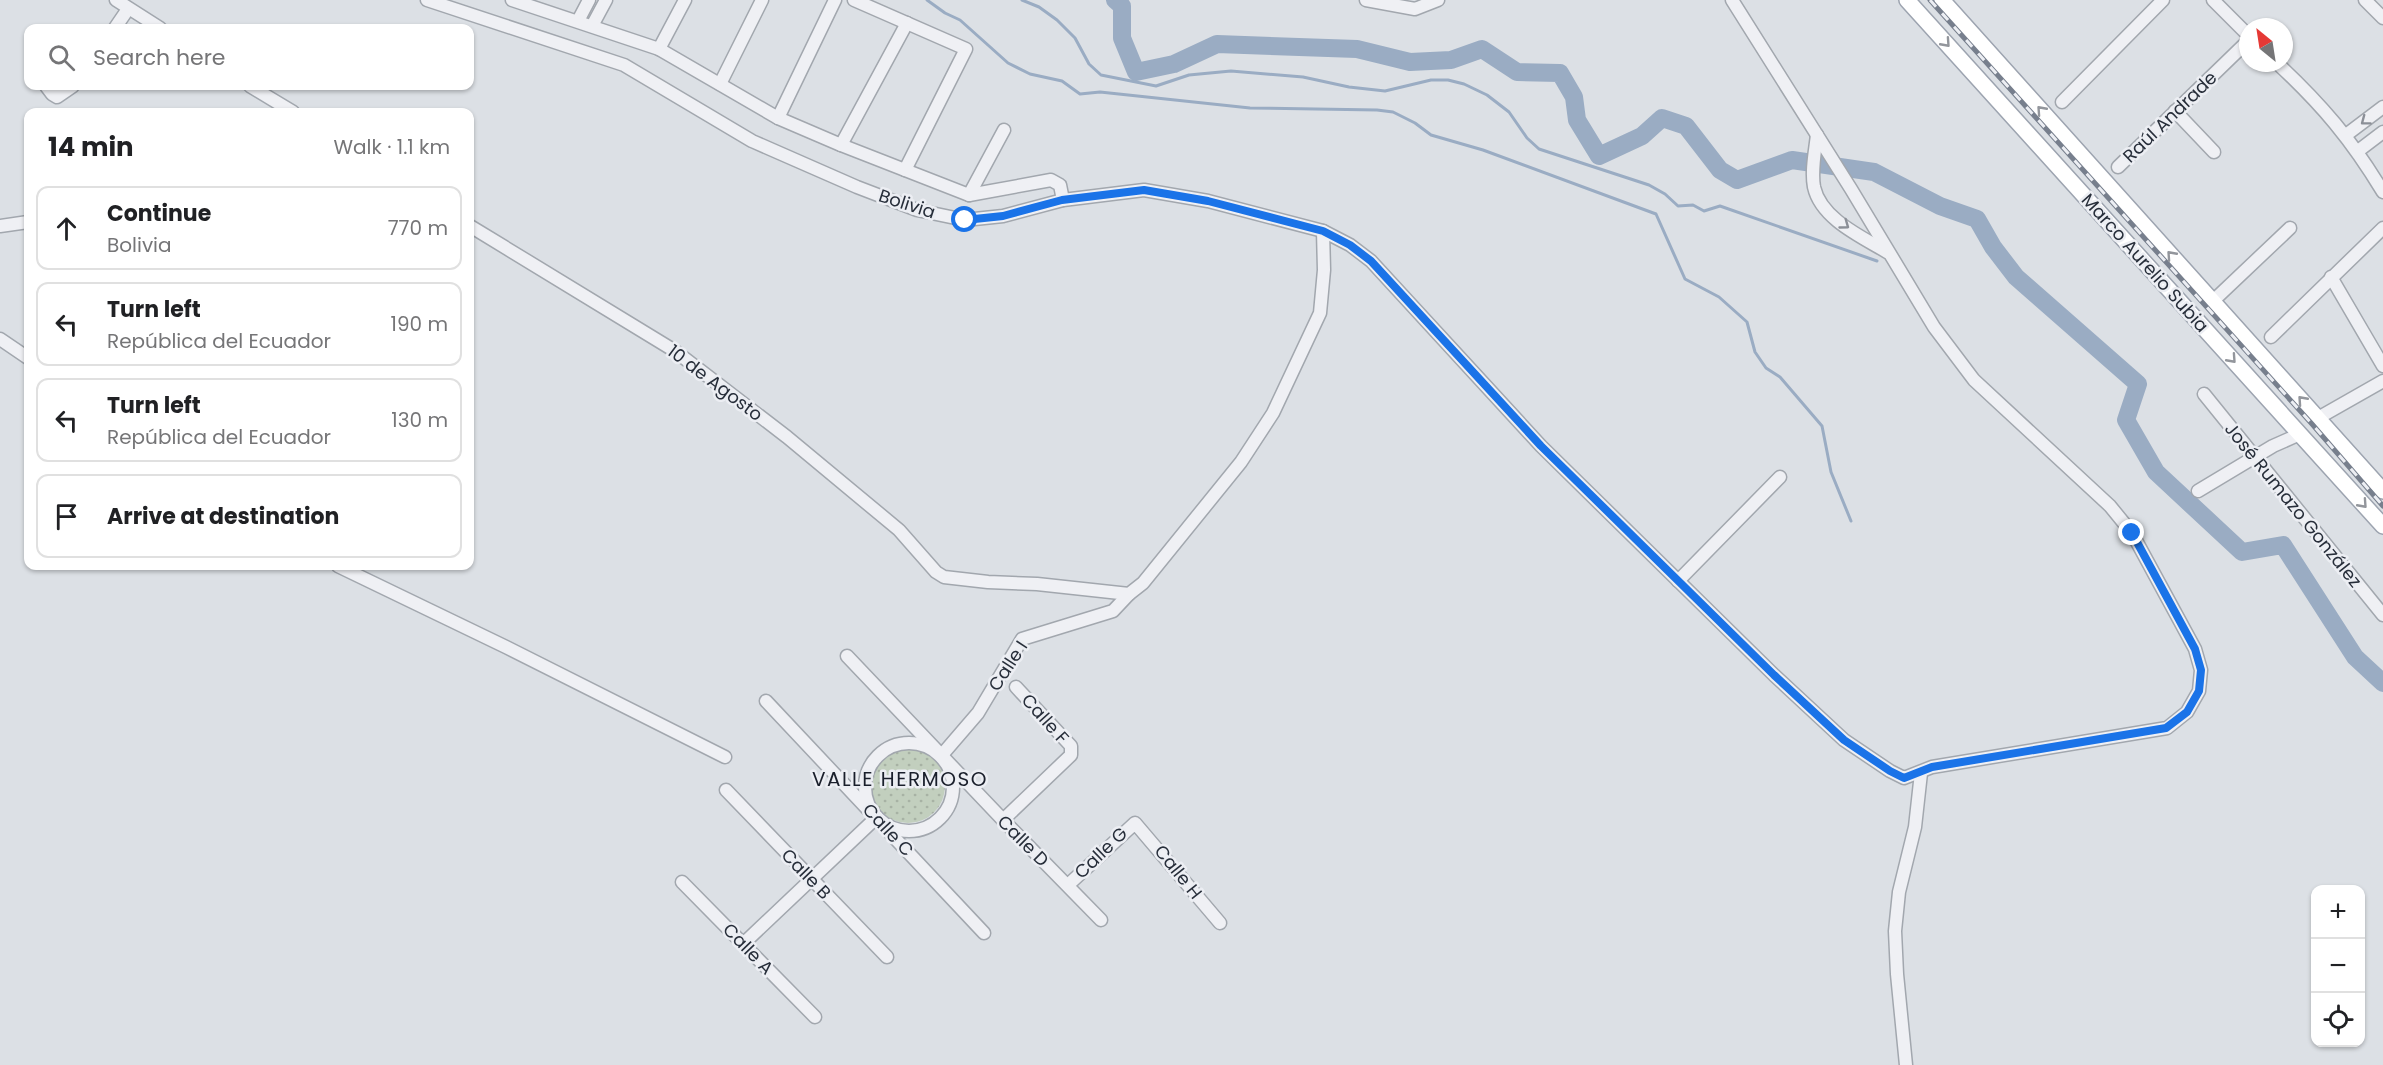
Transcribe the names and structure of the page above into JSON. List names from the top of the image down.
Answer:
{
  "streets": {
    "main road": ["Marco Aurelio Subia"],
    "street": [
      "Raúl Andrade",
      "Bolivia",
      "10 de Agosto",
      "José Rumazo González",
      "Calle I",
      "Calle F",
      "Calle C",
      "Calle D",
      "Calle G",
      "Calle H",
      "Calle B",
      "Calle A"
    ]
  },
  "crossings": [
    ["Bolivia", "Calle I"],
    ["10 de Agosto", "Calle I"],
    ["Calle I", "Calle C"],
    ["Calle I", "Calle D"],
    ["Calle F", "Calle D"],
    ["Calle C", "Calle D"],
    ["Calle D", "Calle G"],
    ["Calle G", "Calle H"]
  ],
  "districts": ["VALLE HERMOSO"],
  "north": "top left",
  "page": {
    "search": "Search here",
    "heading": ["14 min", "Walk · 1.1 km"],
    "list": [
      ["Continue", "Bolivia", "770 m"],
      ["Turn left", "República del Ecuador", "190 m"],
      ["Turn left", "República del Ecuador", "130 m"],
      "Arrive at destination"
    ],
    "map_buttons": ["+", "−"]
  }
}
